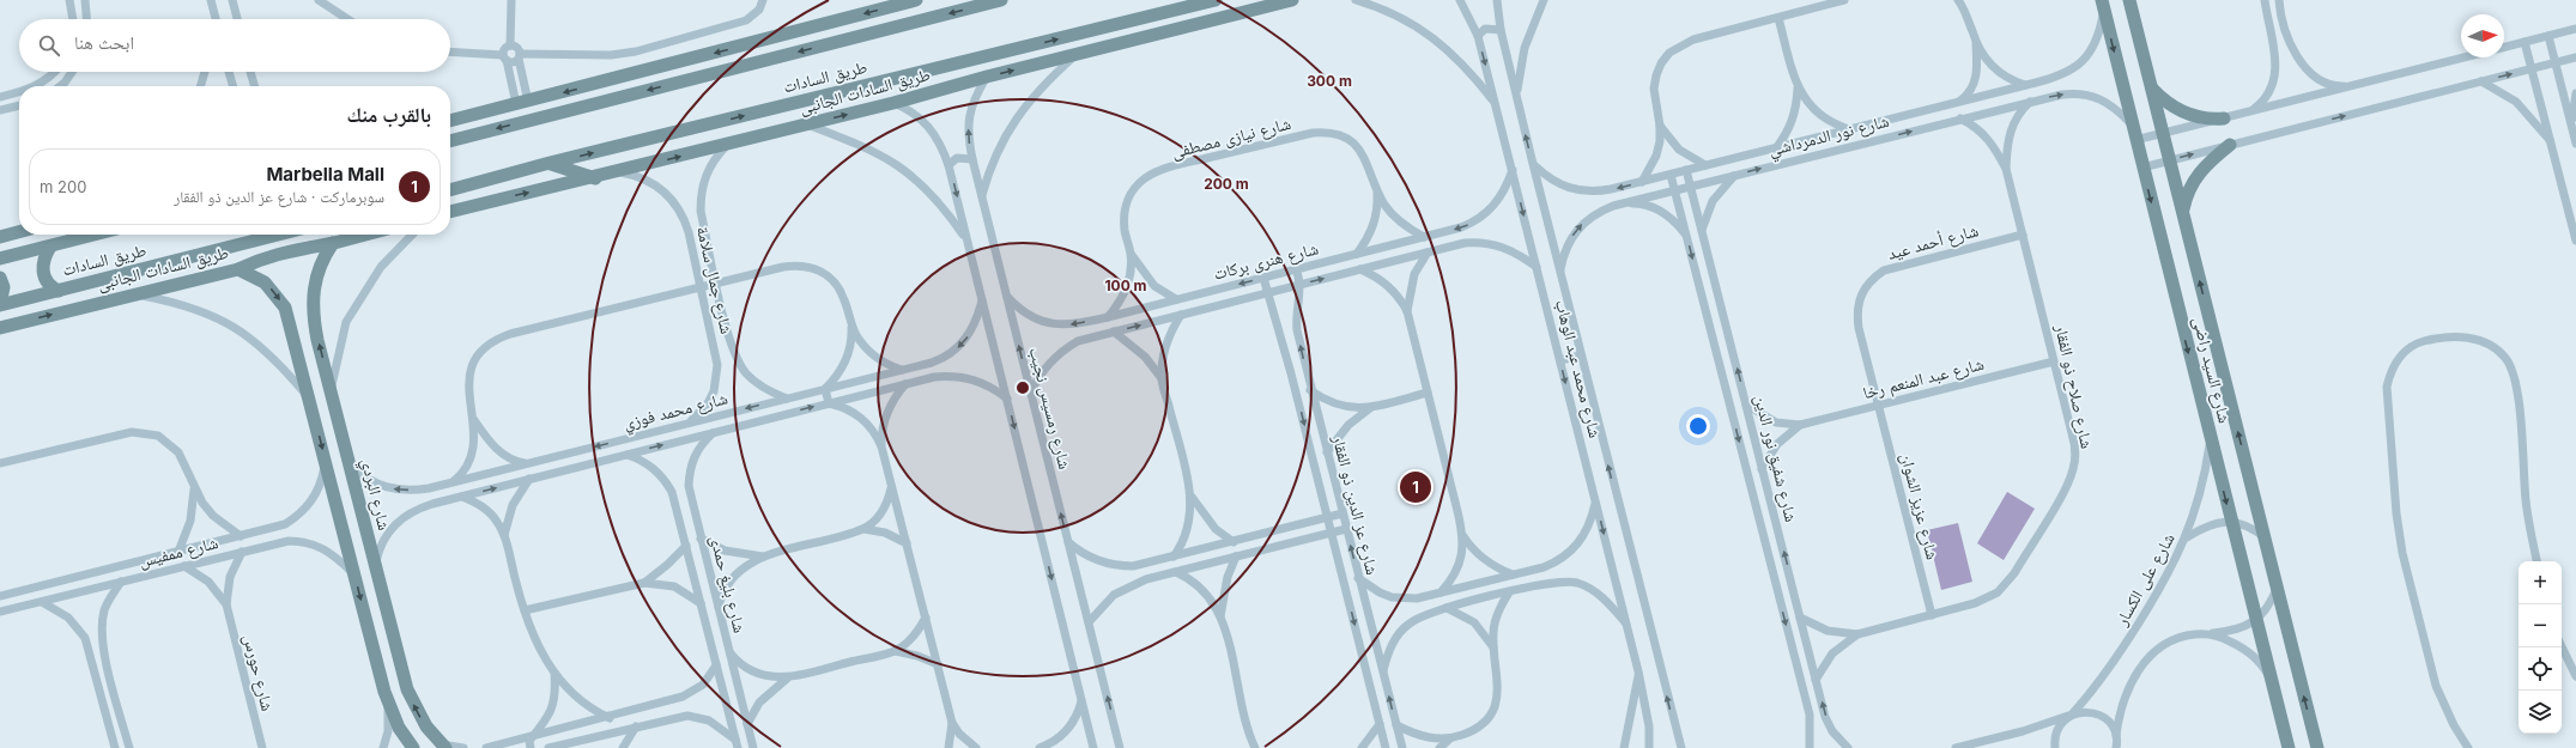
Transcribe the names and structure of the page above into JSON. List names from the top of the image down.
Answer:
{
  "streets": {
    "street": [
      "طريق السادات",
      "طريق السادات الجانبى",
      "شارع نور الدمرداشي",
      "شارع نيازى مصطفى",
      "شارع أحمد عيد",
      "شارع هنرى بركات",
      "شارع جمال سلامة",
      "شارع محمد عبد الوهاب",
      "شارع السيد راضى",
      "شارع عبد المنعم رخا",
      "شارع صلاح ذو الفقار",
      "شارع رمسيس نجيب",
      "شارع محمد فوزي",
      "شارع شفيق نور الدين",
      "شارع البردي",
      "شارع عز الدين ذو الفقار",
      "شارع عزيز الشوان",
      "شارع ممفيس",
      "شارع على الكسار",
      "شارع بليغ حمدى",
      "شارع حورس"
    ]
  },
  "crossings": [
    ["طريق السادات الجانبى", "شارع جمال سلامة"],
    ["طريق السادات الجانبى", "شارع رمسيس نجيب"],
    ["طريق السادات الجانبى", "شارع البردي"],
    ["شارع نور الدمرداشي", "شارع محمد عبد الوهاب"],
    ["شارع نور الدمرداشي", "شارع السيد راضى"],
    ["شارع نور الدمرداشي", "شارع صلاح ذو الفقار"],
    ["شارع نور الدمرداشي", "شارع شفيق نور الدين"],
    ["شارع نيازى مصطفى", "شارع هنرى بركات"],
    ["شارع أحمد عيد", "شارع عبد المنعم رخا"],
    ["شارع أحمد عيد", "شارع صلاح ذو الفقار"],
    ["شارع أحمد عيد", "شارع عزيز الشوان"],
    ["شارع هنرى بركات", "شارع محمد عبد الوهاب"],
    ["شارع هنرى بركات", "شارع رمسيس نجيب"],
    ["شارع هنرى بركات", "شارع عز الدين ذو الفقار"],
    ["شارع جمال سلامة", "شارع محمد فوزي"],
    ["شارع السيد راضى", "شارع على الكسار"],
    ["شارع عبد المنعم رخا", "شارع صلاح ذو الفقار"],
    ["شارع عبد المنعم رخا", "شارع شفيق نور الدين"],
    ["شارع عبد المنعم رخا", "شارع عزيز الشوان"],
    ["شارع صلاح ذو الفقار", "شارع شفيق نور الدين"],
    ["شارع صلاح ذو الفقار", "شارع عزيز الشوان"],
    ["شارع محمد فوزي", "شارع البردي"],
    ["شارع محمد فوزي", "شارع بليغ حمدى"],
    ["شارع ممفيس", "شارع حورس"]
  ],
  "north": "right",
  "page": {
    "search": "ابحث هنا",
    "heading": "بالقرب منك",
    "list": [
      {
        "mark": "1",
        "name": "Marbella Mall",
        "note": "سوبرماركت · شارع عز الدين ذو الفقار",
        "value": "200 m"
      }
    ],
    "pins": "1",
    "map_buttons": ["+", "−"]
  },
  "rings": ["300 m", "200 m", "100 m"]
}
